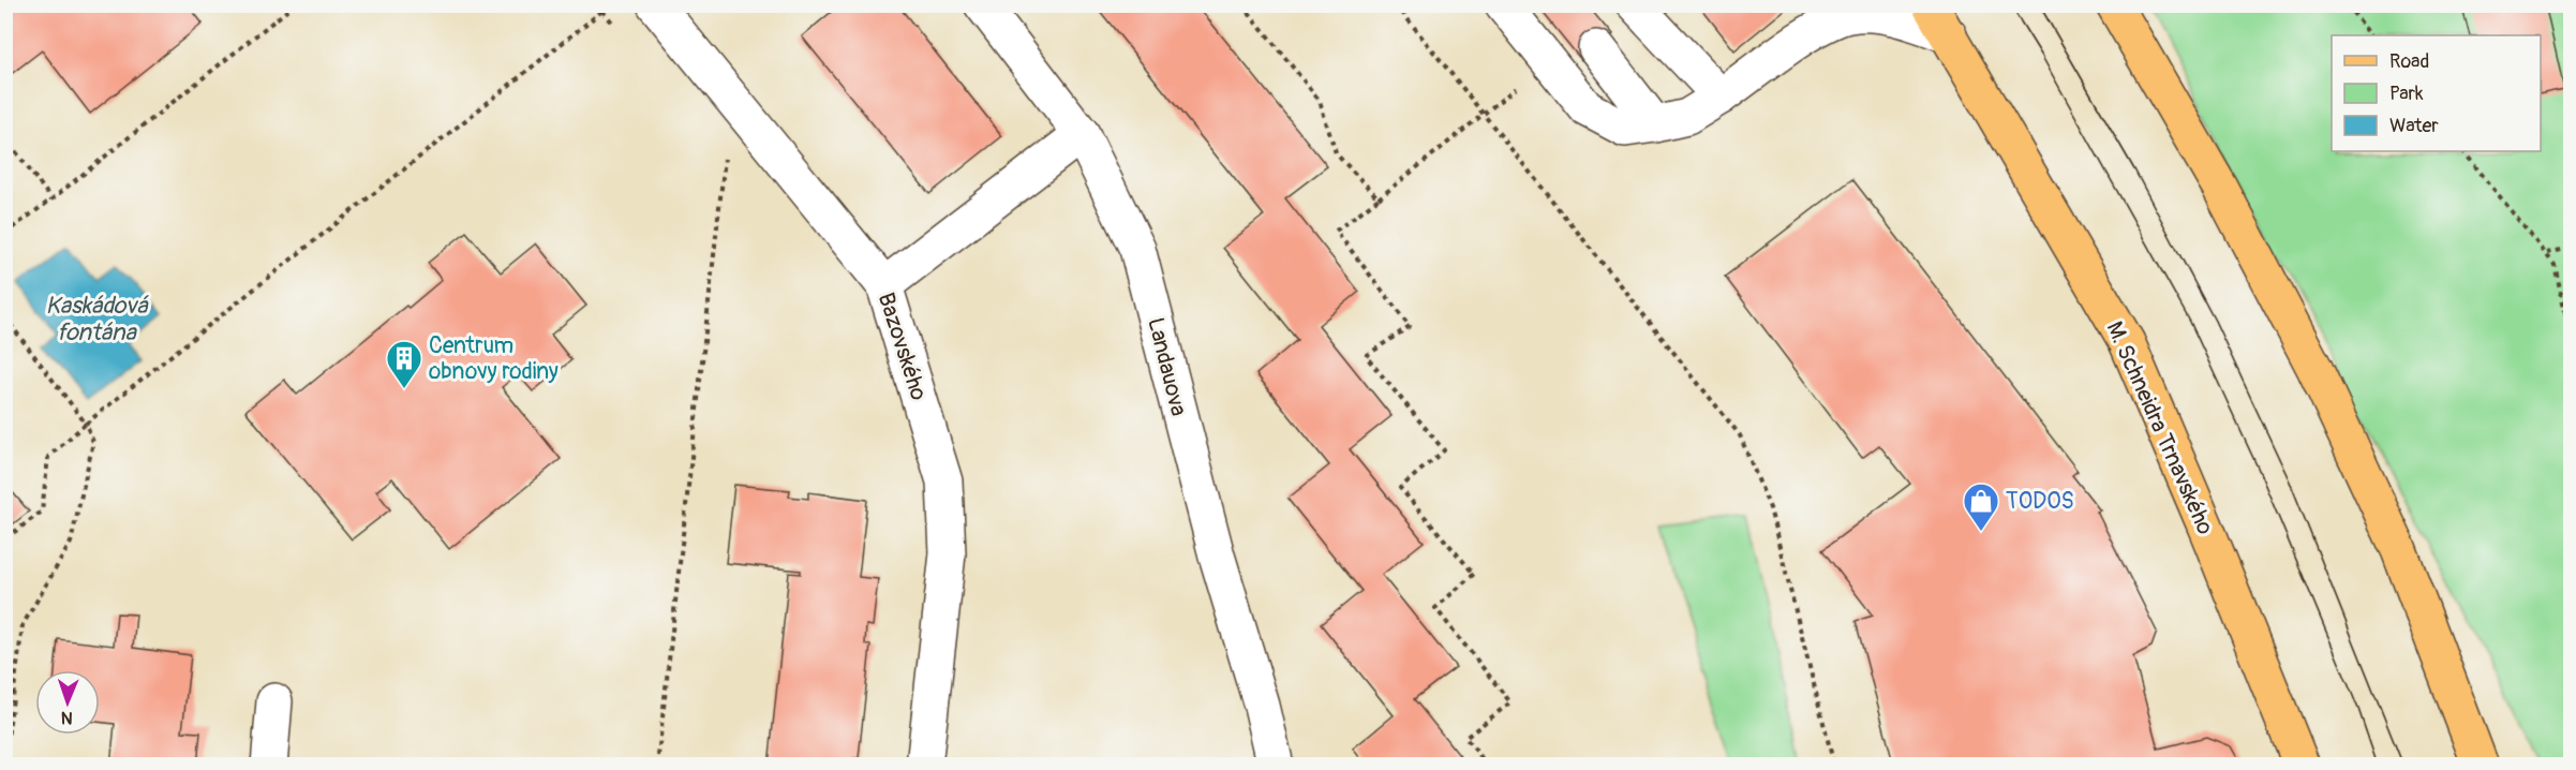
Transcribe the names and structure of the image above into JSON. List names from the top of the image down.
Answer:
{
  "streets": {
    "main road": ["M. Schneidra Trnavského"],
    "street": ["Bazovského", "Landauova"]
  },
  "water": ["Kaskádová fontána"],
  "places": {
    "building": ["Centrum obnovy rodiny"],
    "shop": ["TODOS"]
  },
  "legend": ["Road", "Park", "Water"],
  "north": "bottom"
}
